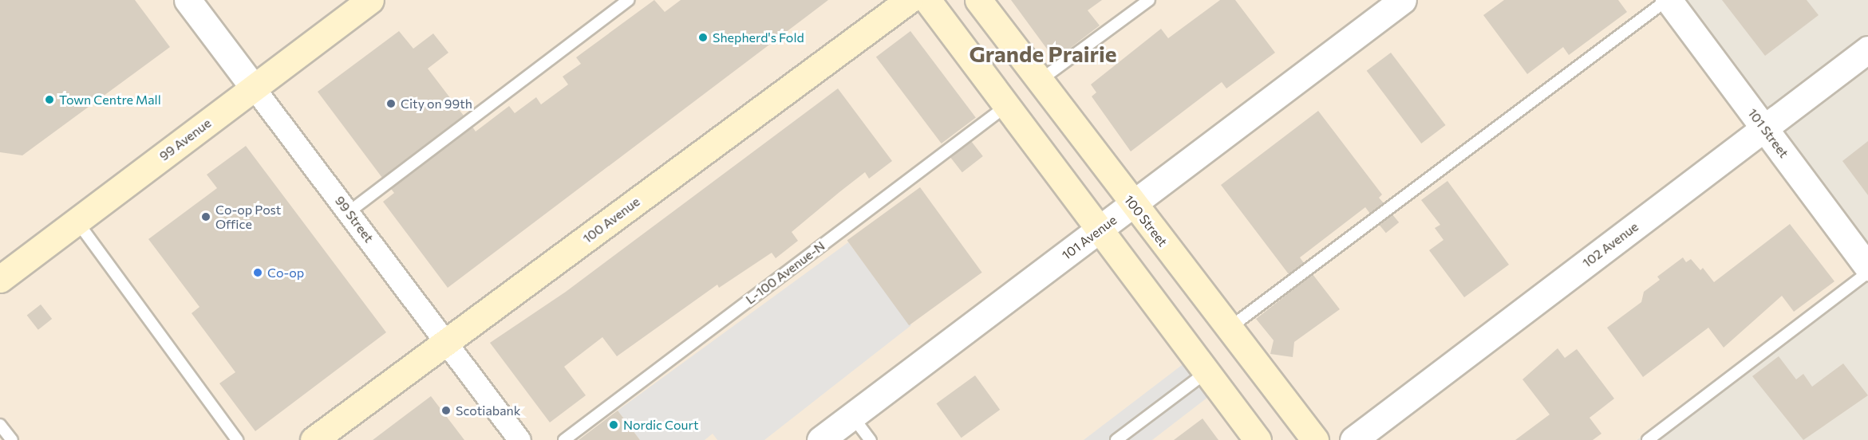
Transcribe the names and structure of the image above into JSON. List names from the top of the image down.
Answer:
{
  "streets": {
    "main road": ["99 Avenue", "100 Avenue", "100 Street"],
    "street": [
      "101 Street",
      "99 Street",
      "101 Avenue",
      "102 Avenue"
    ],
    "lane": ["L-100 Avenue-N"]
  },
  "crossings": [
    ["101 Street", "102 Avenue"],
    ["99 Avenue", "99 Street"],
    ["99 Street", "100 Avenue"],
    ["100 Street", "101 Avenue"]
  ],
  "districts": ["Grande Prairie"],
  "places": [
    "Shepherd's Fold",
    "Town Centre Mall",
    "City on 99th",
    "Co-op Post Office",
    "Co-op",
    "Scotiabank",
    "Nordic Court"
  ]
}
